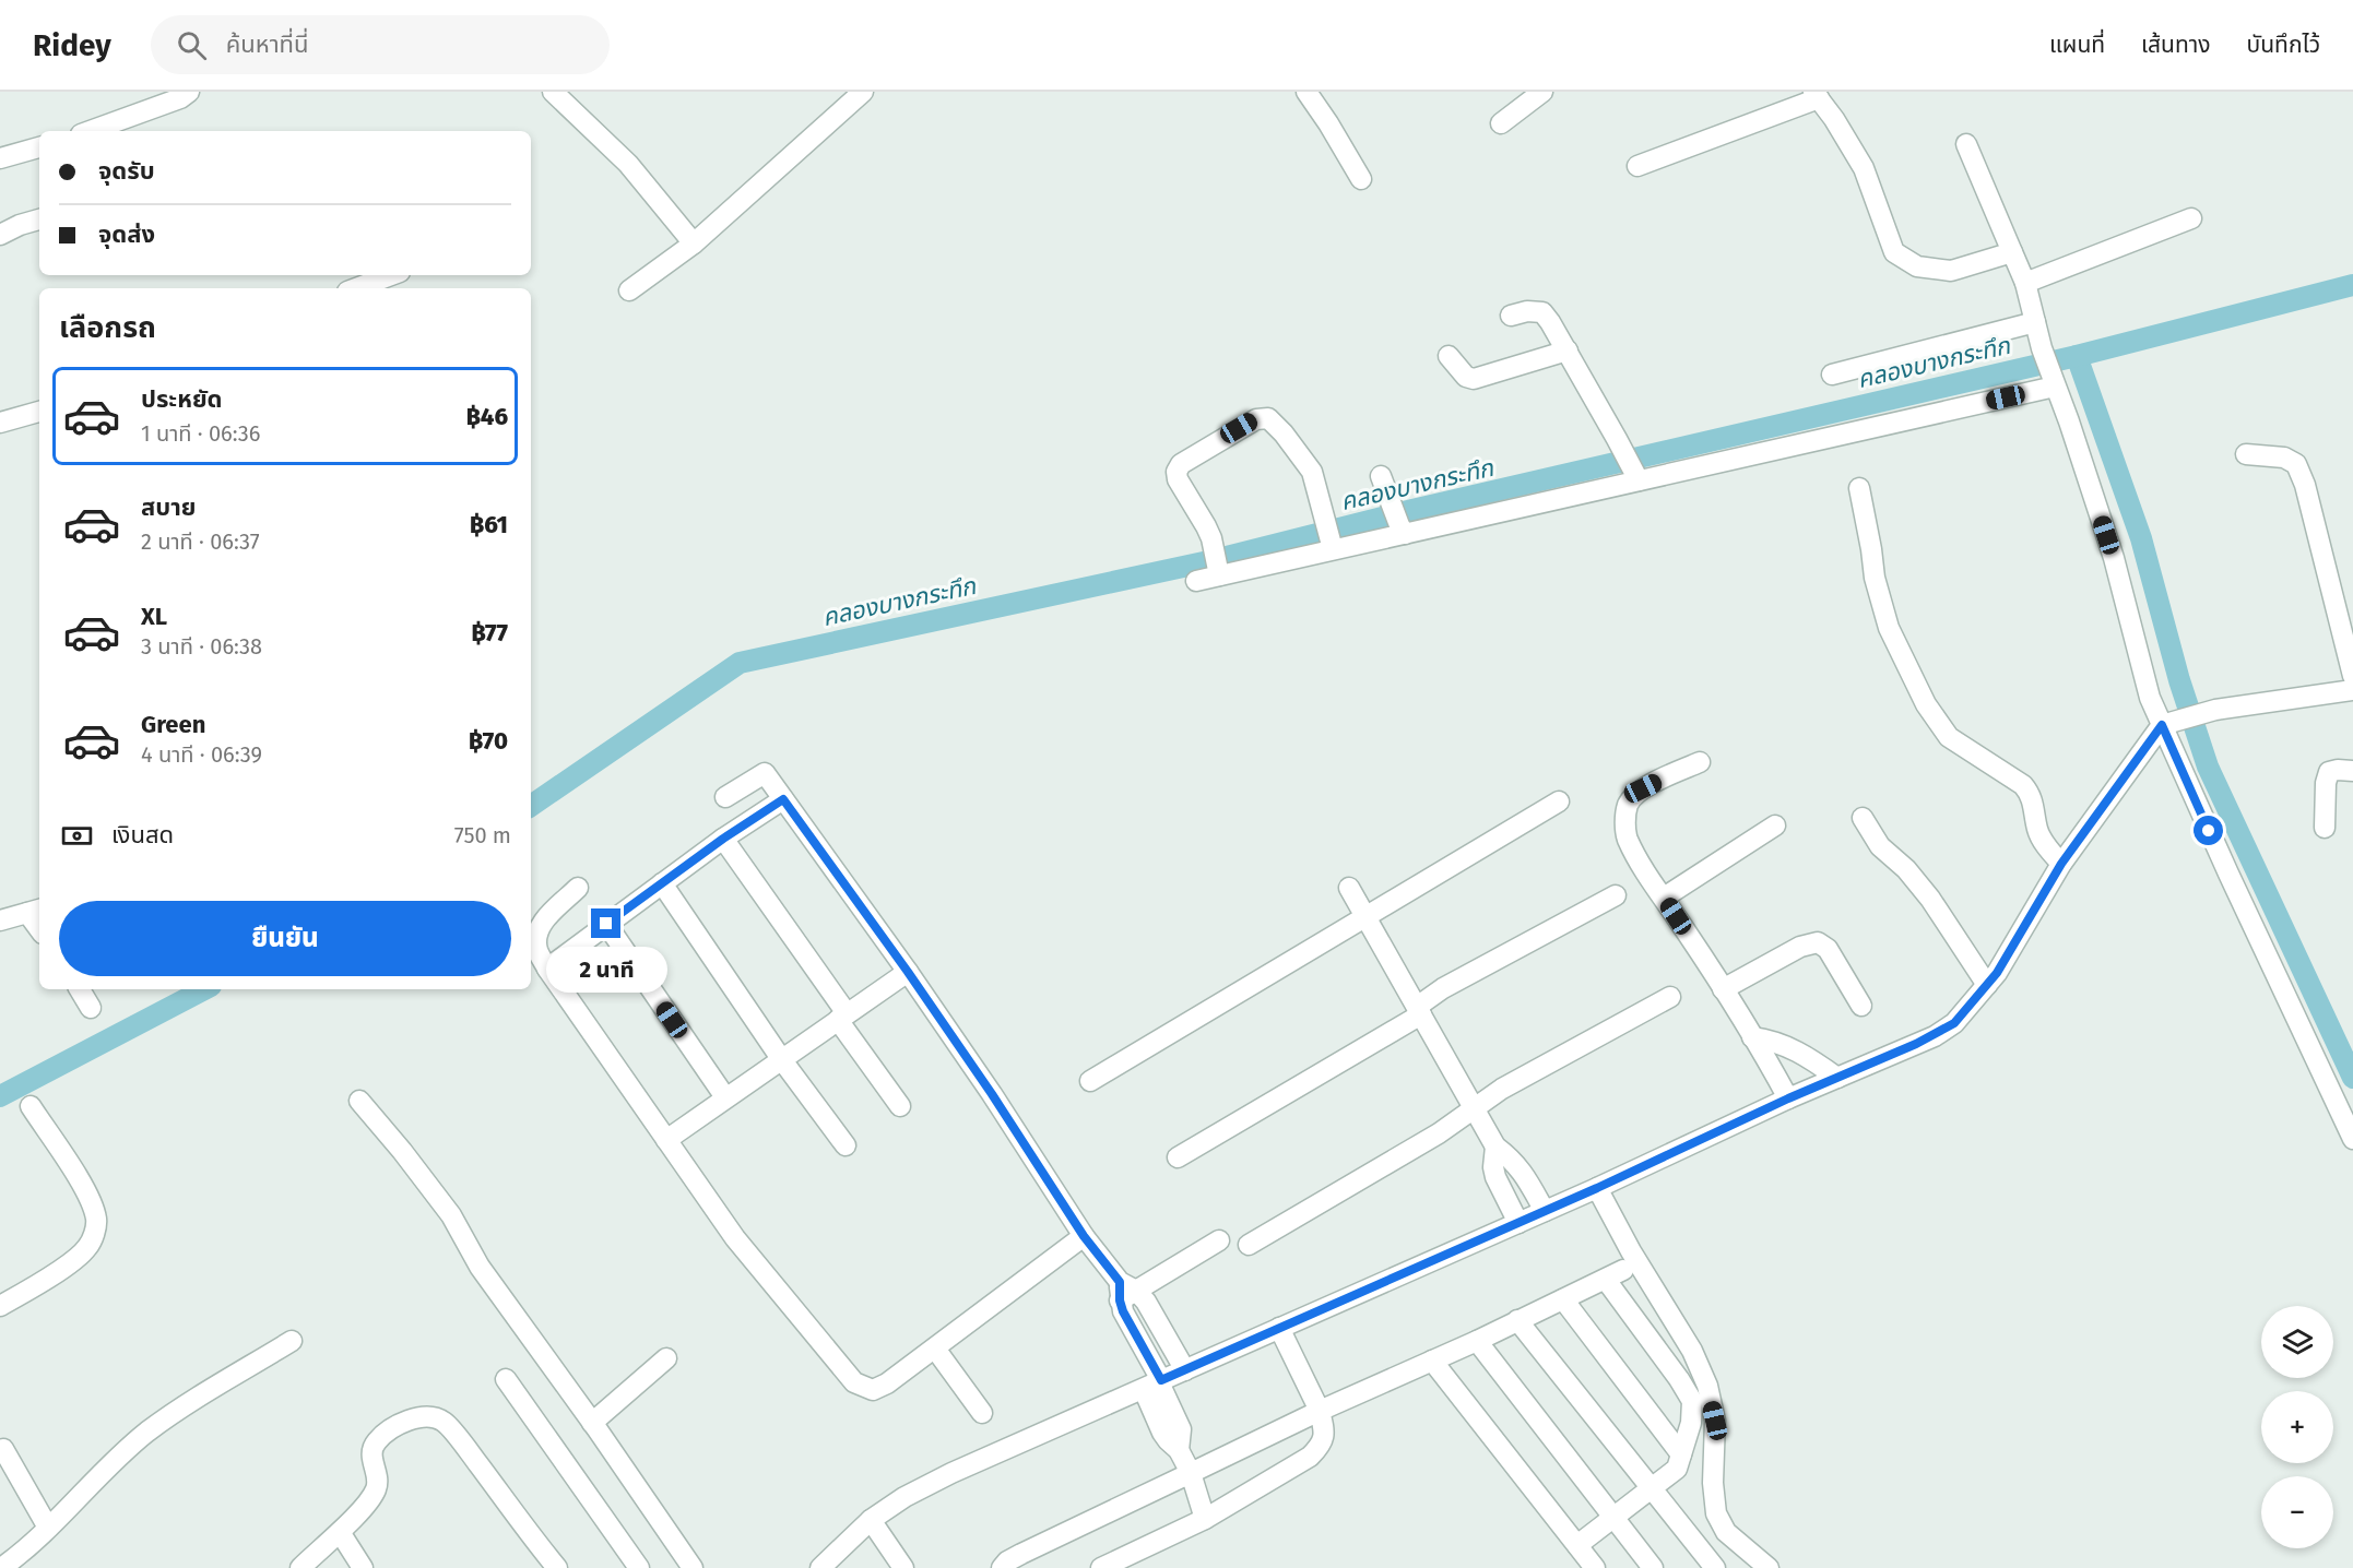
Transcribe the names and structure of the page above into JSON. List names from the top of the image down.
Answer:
{
  "water": ["คลองบางกระทึก"],
  "page": {
    "header": "Ridey",
    "search": "ค้นหาที่นี่",
    "nav": ["แผนที่", "เส้นทาง", "บันทึกไว้"],
    "banner": ["จุดรับ", "จุดส่ง"],
    "heading": "เลือกรถ",
    "list": [
      {
        "name": "ประหยัด",
        "note": "1 นาที · 06:36",
        "value": "฿46"
      },
      {
        "name": "สบาย",
        "note": "2 นาที · 06:37",
        "value": "฿61"
      },
      {
        "name": "XL",
        "note": "3 นาที · 06:38",
        "value": "฿77"
      },
      {
        "name": "Green",
        "note": "4 นาที · 06:39",
        "value": "฿70"
      }
    ],
    "pay": ["เงินสด", "750 m"],
    "buttons": "ยืนยัน",
    "bubble": "2 นาที",
    "map_buttons": ["+", "−"]
  }
}
